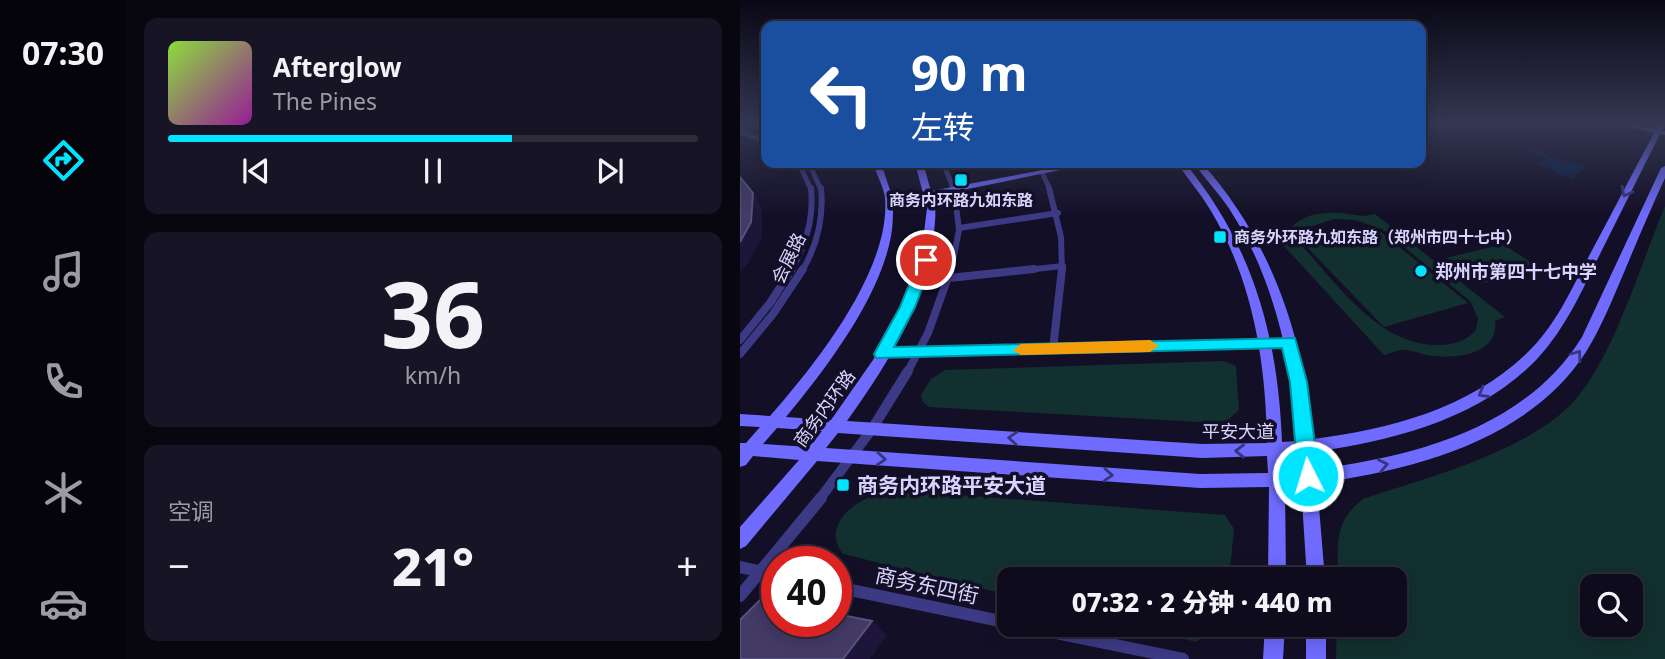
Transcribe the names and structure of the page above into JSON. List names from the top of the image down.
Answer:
{
  "streets": {
    "main road": ["商务内环路", "平安大道"],
    "street": ["会展路", "商务东四街"]
  },
  "crossings": [
    ["商务内环路", "平安大道"]
  ],
  "places": {
    "transit": ["商务内环路九如东路", "商务外环路九如东路（郑州市四十七中）", "商务内环路平安大道"],
    "other": ["郑州市第四十七中学"]
  },
  "page": {
    "tabs": "07:30",
    "turn": ["90 m", "左转"],
    "song": ["Afterglow", "The Pines"],
    "tile": [
      ["36", "km/h"],
      "空调"
    ],
    "heat": ["−", "21°", "+"],
    "limit": "40",
    "trip": "07:32 · 2 分钟 · 440 m"
  }
}
